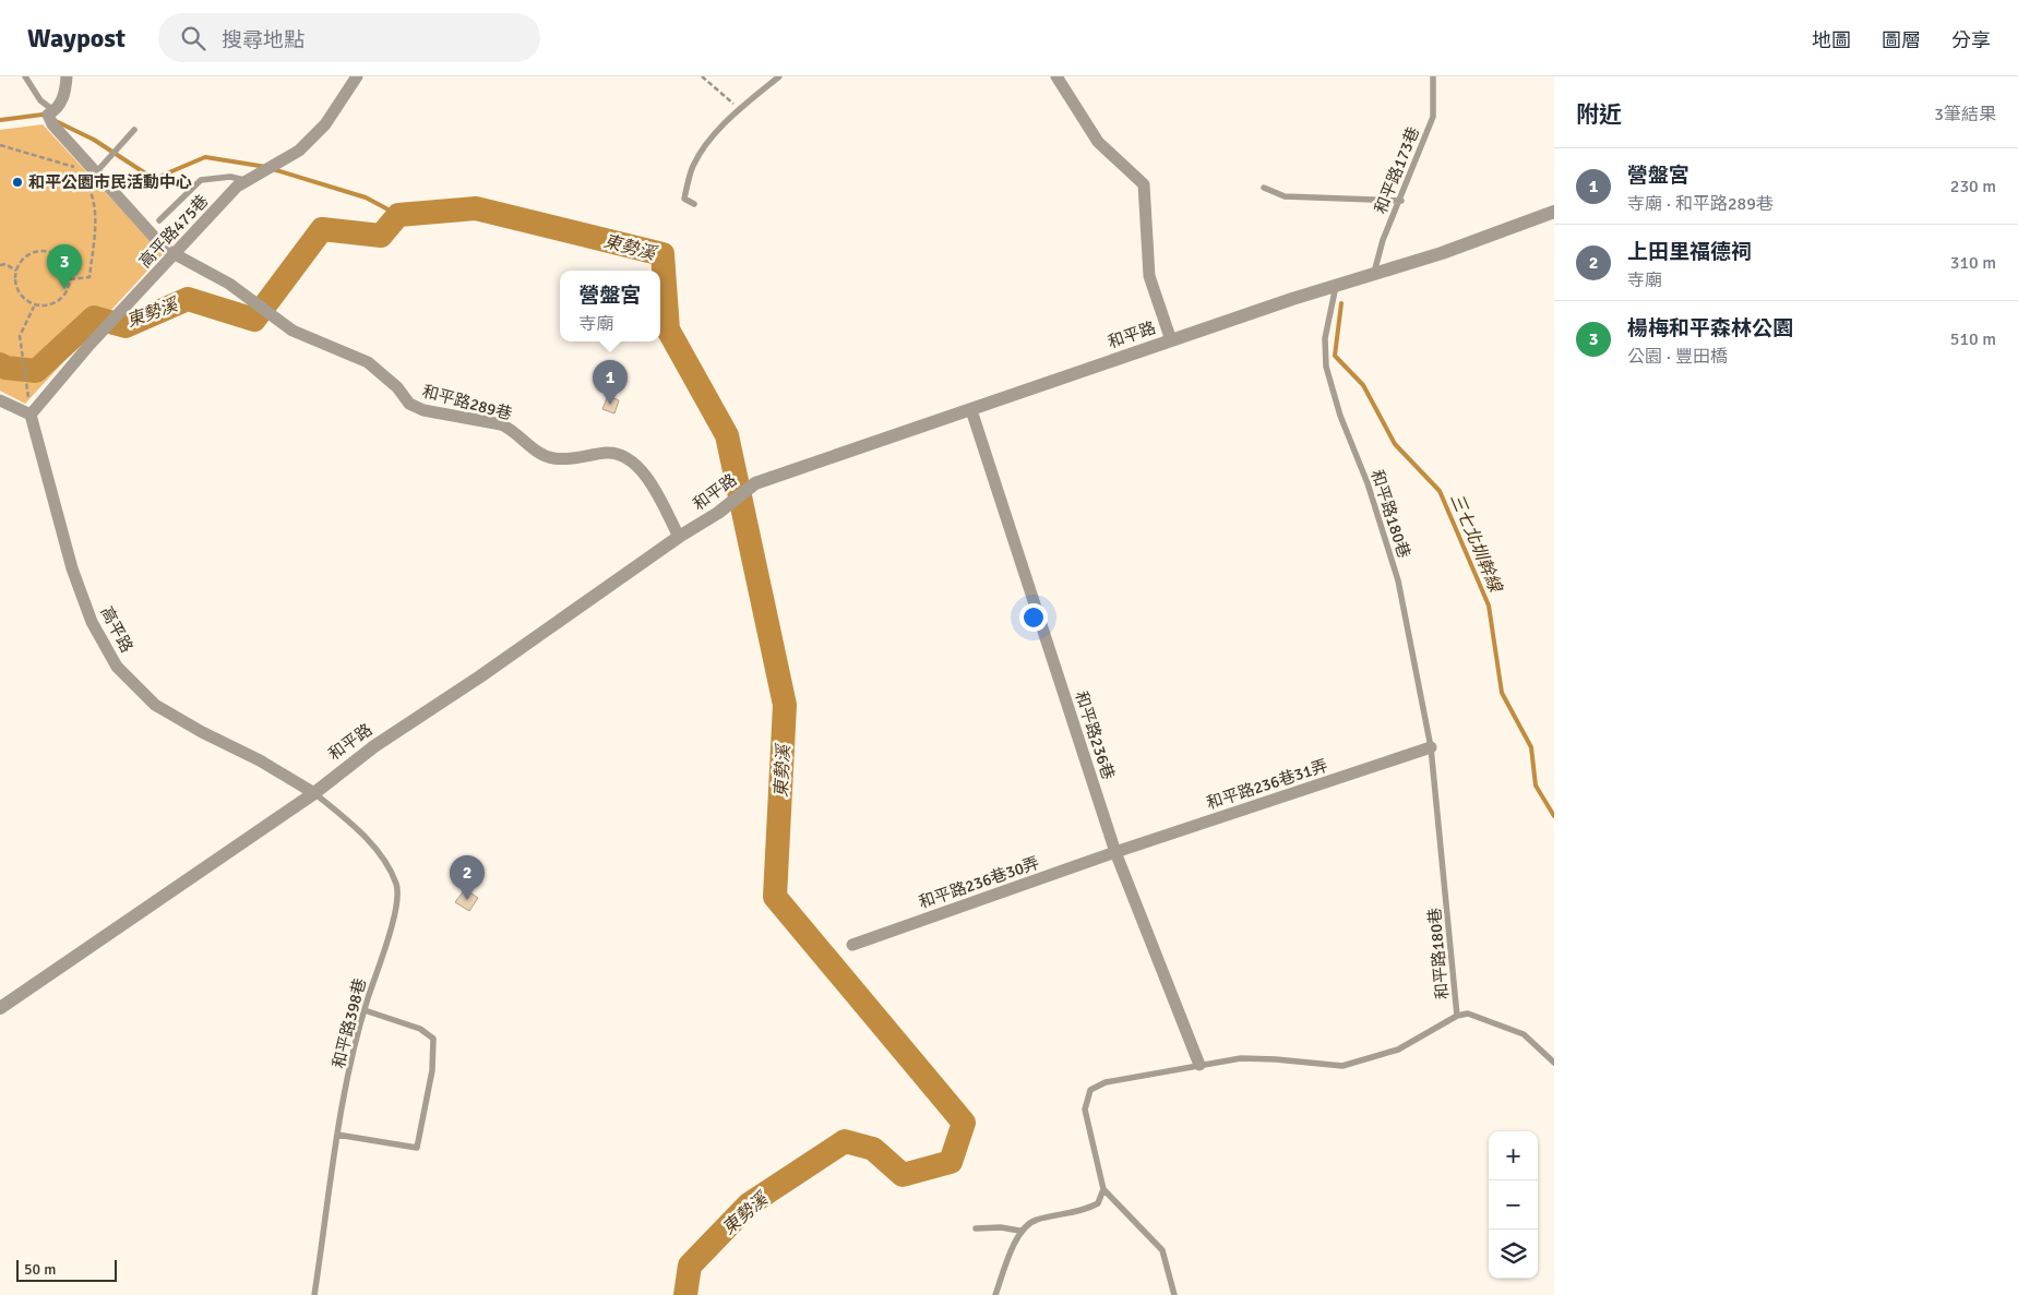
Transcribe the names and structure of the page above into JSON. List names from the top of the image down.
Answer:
{
  "streets": {
    "street": [
      "高平路475巷",
      "和平路",
      "和平路289巷",
      "高平路",
      "和平路236巷",
      "和平路236巷31弄",
      "和平路236巷30弄"
    ],
    "lane": ["和平路173巷", "和平路180巷", "和平路398巷"]
  },
  "crossings": [
    ["和平路173巷", "和平路"],
    ["高平路475巷", "和平路289巷"],
    ["高平路475巷", "高平路"],
    ["和平路", "和平路289巷"],
    ["和平路", "和平路180巷"],
    ["和平路", "高平路"],
    ["和平路", "和平路236巷"],
    ["和平路", "和平路398巷"],
    ["和平路180巷", "和平路236巷"],
    ["和平路180巷", "和平路236巷31弄"],
    ["高平路", "和平路398巷"],
    ["和平路236巷", "和平路236巷31弄"],
    ["和平路236巷", "和平路236巷30弄"],
    ["和平路236巷31弄", "和平路236巷30弄"]
  ],
  "water": ["東勢溪", "三七北圳幹線"],
  "places": ["和平公園市民活動中心"],
  "scale_bar": "50 m",
  "page": {
    "header": "Waypost",
    "search": "搜尋地點",
    "nav": ["地圖", "圖層", "分享"],
    "heading": ["附近", "3筆結果"],
    "list": [
      {
        "mark": "1",
        "name": "營盤宮",
        "note": "寺廟 · 和平路289巷",
        "value": "230 m"
      },
      {
        "mark": "2",
        "name": "上田里福德祠",
        "note": "寺廟",
        "value": "310 m"
      },
      {
        "mark": "3",
        "name": "楊梅和平森林公園",
        "note": "公園 · 豐田橋",
        "value": "510 m"
      }
    ],
    "pins": ["3", "1", "2"],
    "popup": ["營盤宮", "寺廟"],
    "map_buttons": ["+", "−"],
    "scale": "50 m"
  }
}
